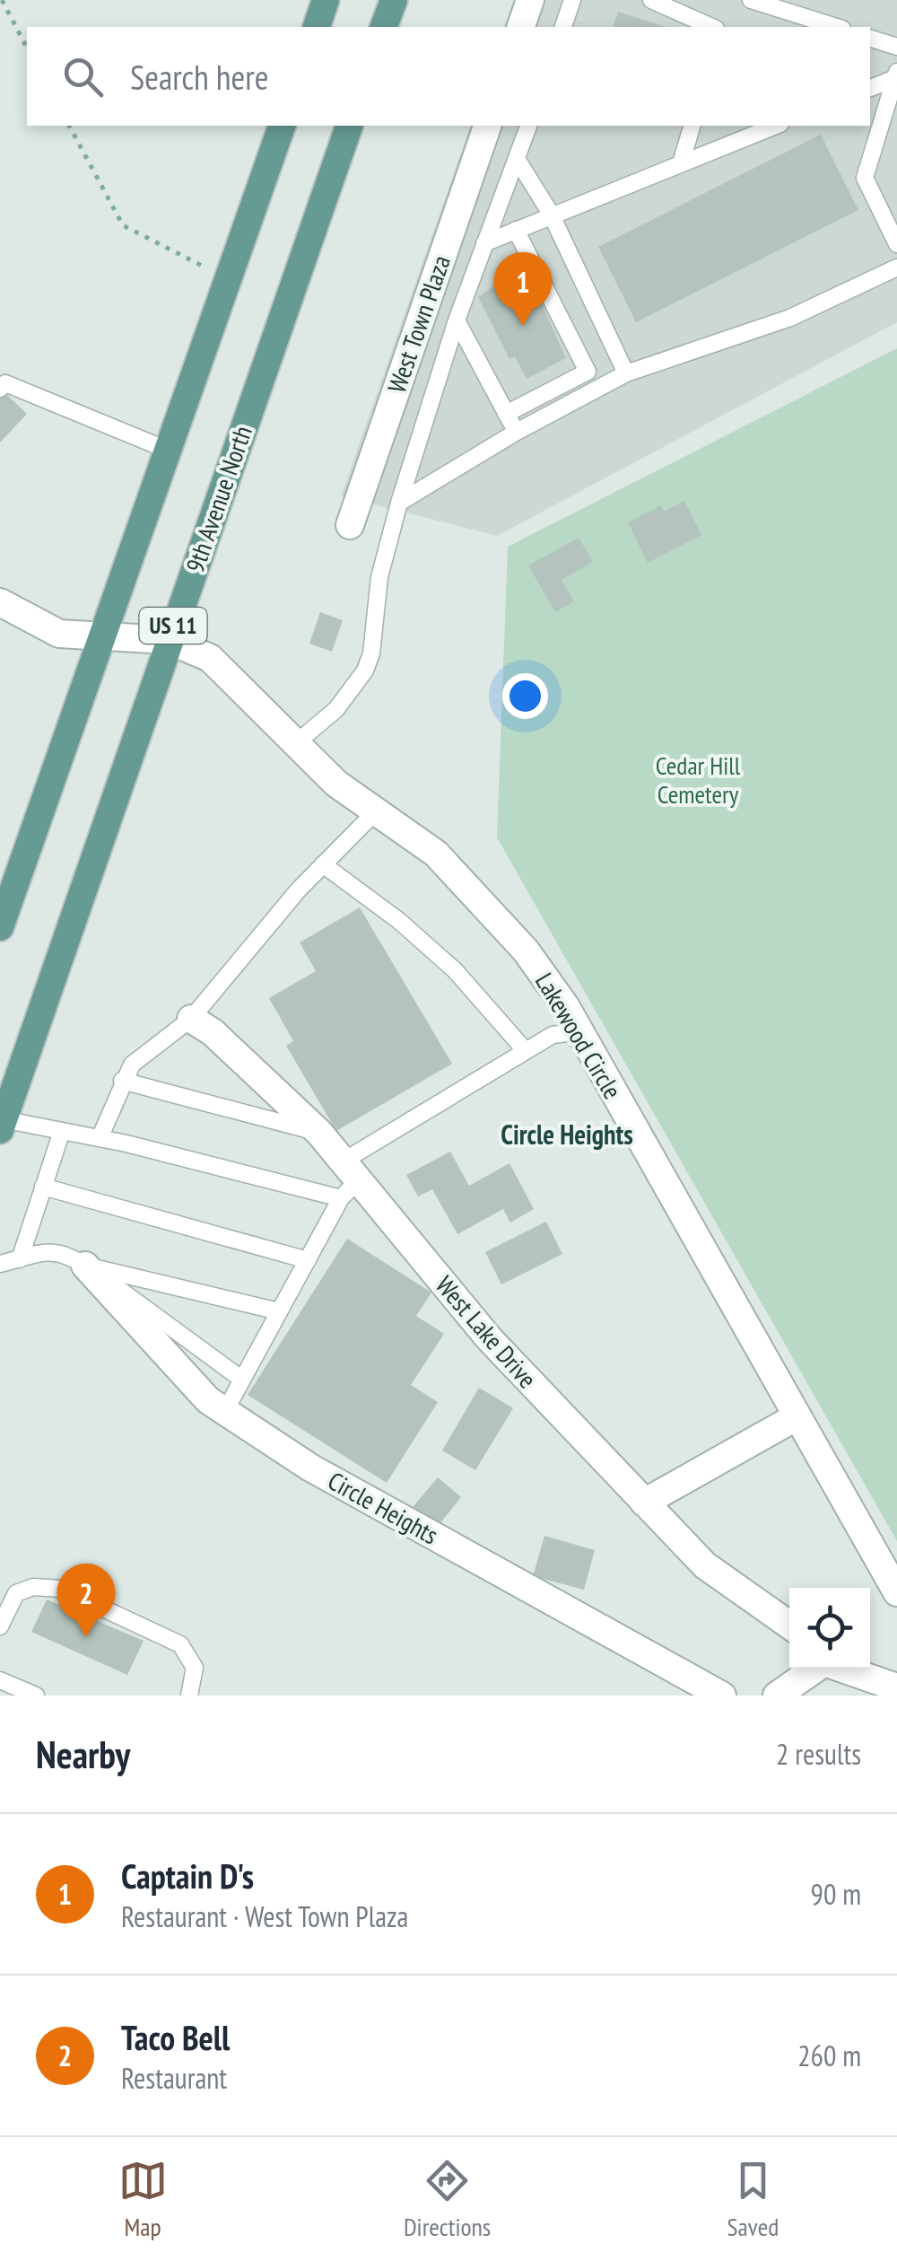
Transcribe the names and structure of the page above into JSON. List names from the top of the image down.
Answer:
{
  "streets": {
    "main road": ["9th Avenue North", "US 11"],
    "street": [
      "West Town Plaza",
      "Lakewood Circle",
      "West Lake Drive",
      "Circle Heights"
    ]
  },
  "crossings": [
    ["9th Avenue North", "Lakewood Circle"]
  ],
  "districts": ["Circle Heights"],
  "parks": ["Cedar Hill Cemetery"],
  "page": {
    "search": "Search here",
    "pins": ["1", "2"],
    "heading": ["Nearby", "2 results"],
    "list": [
      {
        "mark": "1",
        "name": "Captain D's",
        "note": "Restaurant · West Town Plaza",
        "value": "90 m"
      },
      {
        "mark": "2",
        "name": "Taco Bell",
        "note": "Restaurant",
        "value": "260 m"
      }
    ],
    "nav": ["Map", "Directions", "Saved"]
  }
}
